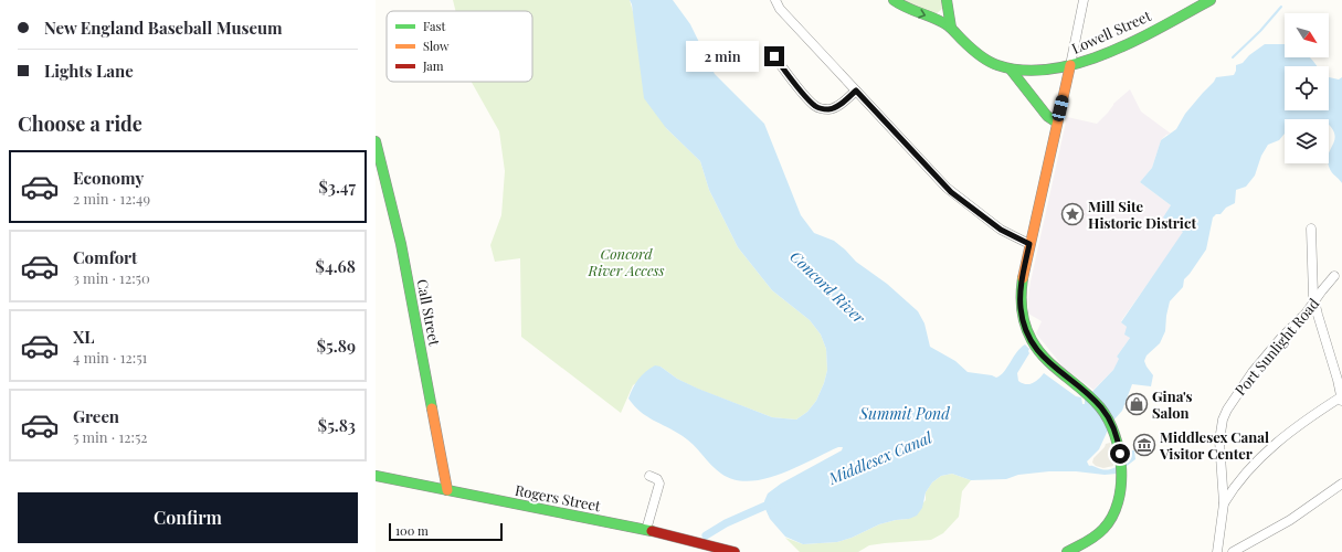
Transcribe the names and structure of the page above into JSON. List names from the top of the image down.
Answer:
{
  "streets": {
    "main road": ["Lowell Street", "Call Street", "Rogers Street"],
    "street": ["Port Sunlight Road"]
  },
  "crossings": [
    ["Call Street", "Rogers Street"]
  ],
  "water": ["Concord River", "Summit Pond", "Middlesex Canal"],
  "parks": ["Concord River Access"],
  "places": {
    "place": ["Mill Site Historic District"],
    "shop": ["Gina's Salon"],
    "museum": ["Middlesex Canal Visitor Center"]
  },
  "legend": ["Fast", "Slow", "Jam"],
  "scale_bar": "100 m",
  "north": "bottom right",
  "page": {
    "banner": ["New England Baseball Museum", "Lights Lane"],
    "bubble": "2 min",
    "heading": "Choose a ride",
    "list": [
      {
        "name": "Economy",
        "note": "2 min · 12:49",
        "value": "$3.47"
      },
      {
        "name": "Comfort",
        "note": "3 min · 12:50",
        "value": "$4.68"
      },
      {
        "name": "XL",
        "note": "4 min · 12:51",
        "value": "$5.89"
      },
      {
        "name": "Green",
        "note": "5 min · 12:52",
        "value": "$5.83"
      }
    ],
    "buttons": "Confirm",
    "scale": "100 m"
  }
}
